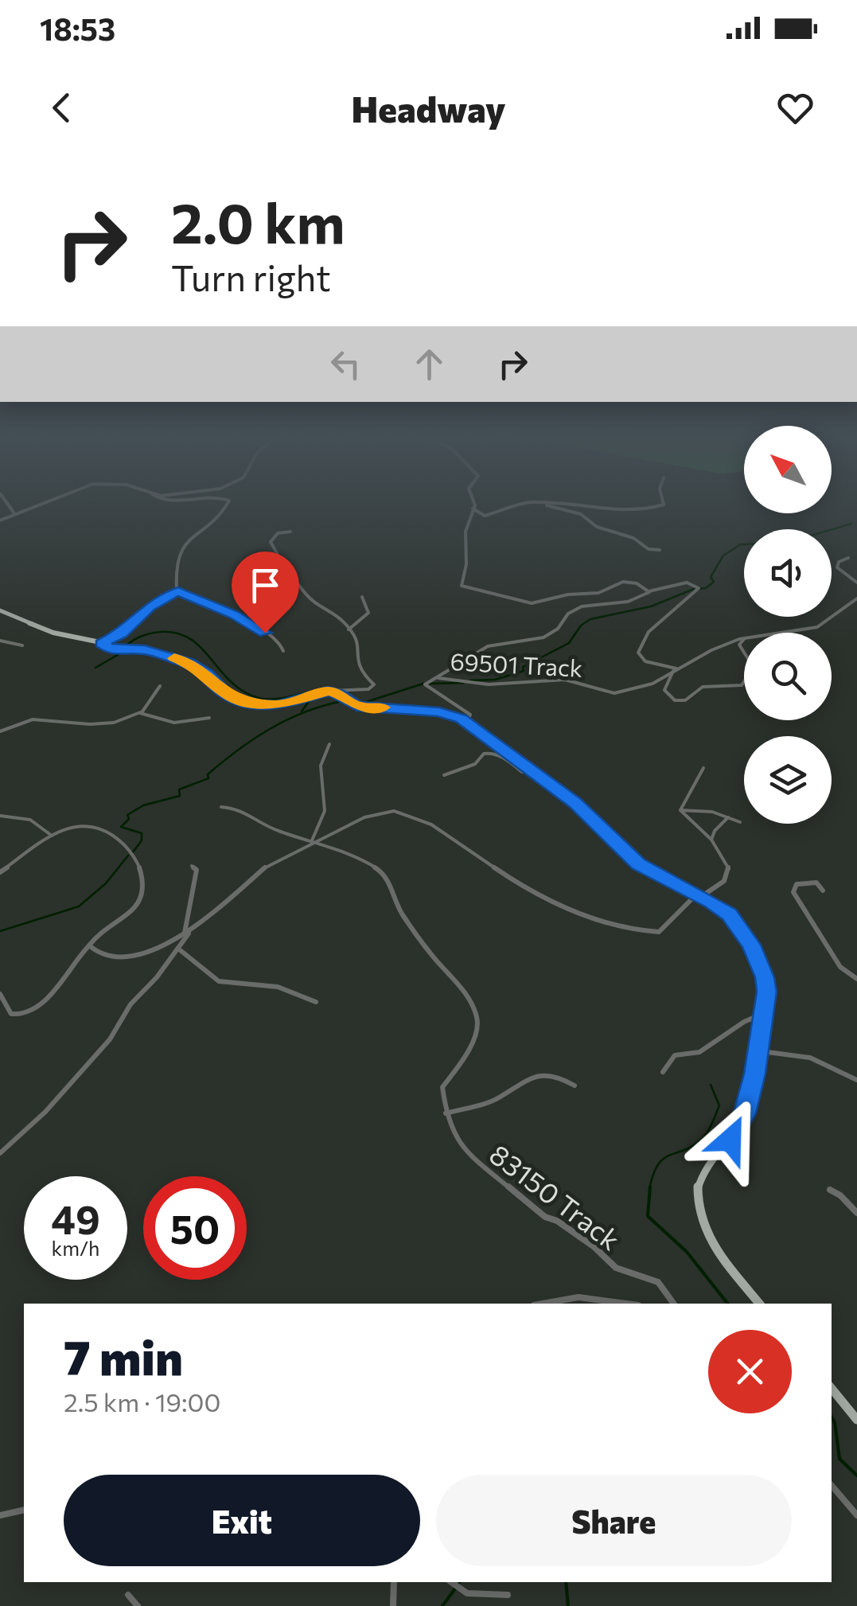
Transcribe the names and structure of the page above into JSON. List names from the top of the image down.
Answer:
{
  "streets": {
    "street": ["69501 Track", "83150 Track"]
  },
  "north": "top left",
  "page": {
    "status": "18:53",
    "header": "Headway",
    "turn": ["2.0 km", "Turn right"],
    "speed": "49 km/h",
    "limit": "50",
    "heading": ["7 min", "2.5 km · 19:00"],
    "buttons": ["Exit", "Share"]
  }
}
